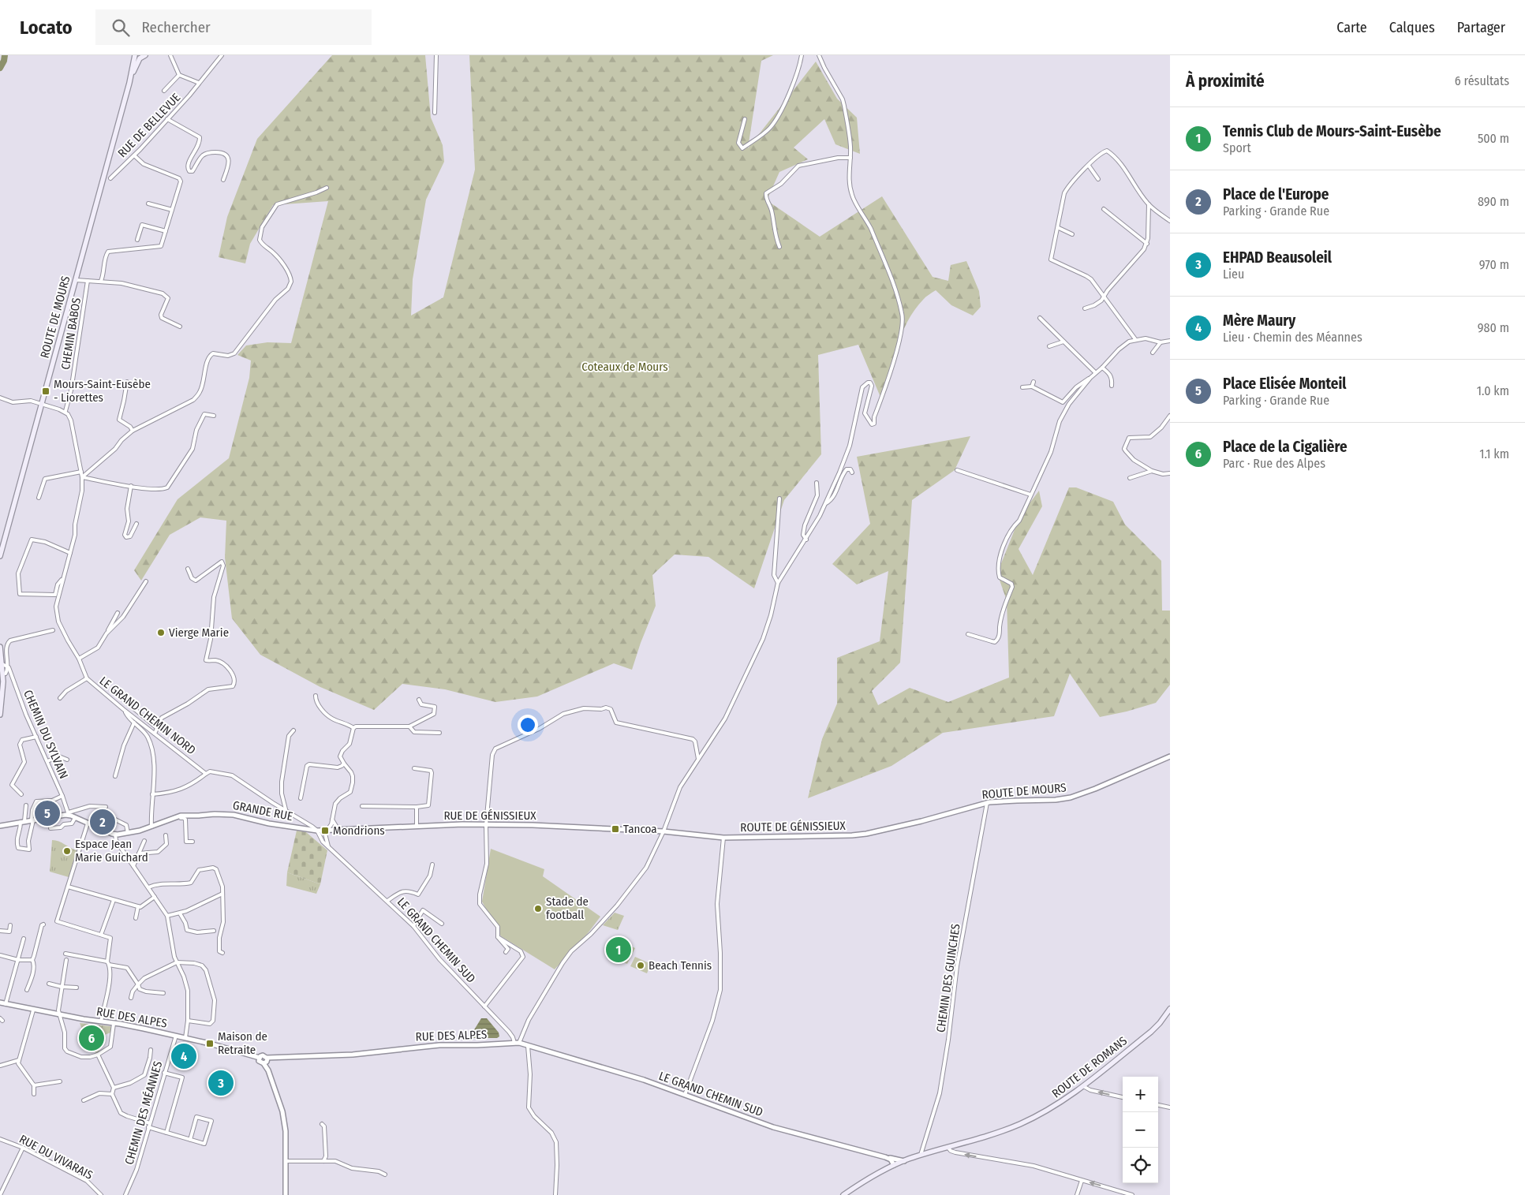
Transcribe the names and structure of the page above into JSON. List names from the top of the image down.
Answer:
{
  "streets": {
    "main road": ["ROUTE DE MOURS", "ROUTE DE ROMANS"],
    "street": [
      "RUE DE BELLEVUE",
      "CHEMIN BABOS",
      "LE GRAND CHEMIN NORD",
      "CHEMIN DU SYLVAIN",
      "GRANDE RUE",
      "RUE DE GÉNISSIEUX",
      "ROUTE DE GÉNISSIEUX",
      "LE GRAND CHEMIN SUD",
      "CHEMIN DES GUINCHES",
      "RUE DES ALPES",
      "CHEMIN DES MÉANNES",
      "RUE DU VIVARAIS"
    ]
  },
  "crossings": [
    ["ROUTE DE MOURS", "ROUTE DE GÉNISSIEUX"],
    ["ROUTE DE MOURS", "CHEMIN DES GUINCHES"],
    ["CHEMIN BABOS", "LE GRAND CHEMIN NORD"],
    ["CHEMIN DU SYLVAIN", "GRANDE RUE"],
    ["GRANDE RUE", "RUE DE GÉNISSIEUX"],
    ["GRANDE RUE", "LE GRAND CHEMIN SUD"],
    ["RUE DE GÉNISSIEUX", "ROUTE DE GÉNISSIEUX"],
    ["RUE DE GÉNISSIEUX", "LE GRAND CHEMIN SUD"],
    ["LE GRAND CHEMIN SUD", "RUE DES ALPES"],
    ["LE GRAND CHEMIN SUD", "ROUTE DE ROMANS"],
    ["CHEMIN DES GUINCHES", "ROUTE DE ROMANS"],
    ["RUE DES ALPES", "CHEMIN DES MÉANNES"]
  ],
  "parks": ["Coteaux de Mours"],
  "places": {
    "transit": [
      "Mours-Saint-Eusèbe - Liorettes",
      "Tancoa",
      "Mondrions",
      "Maison de Retraite"
    ],
    "other": [
      "Vierge Marie",
      "Espace Jean Marie Guichard",
      "Stade de football",
      "Beach Tennis"
    ]
  },
  "page": {
    "header": "Locato",
    "search": "Rechercher",
    "nav": ["Carte", "Calques", "Partager"],
    "heading": ["À proximité", "6 résultats"],
    "list": [
      {
        "mark": "1",
        "name": "Tennis Club de Mours-Saint-Eusèbe",
        "note": "Sport",
        "value": "500 m"
      },
      {
        "mark": "2",
        "name": "Place de l'Europe",
        "note": "Parking · Grande Rue",
        "value": "890 m"
      },
      {
        "mark": "3",
        "name": "EHPAD Beausoleil",
        "note": "Lieu",
        "value": "970 m"
      },
      {
        "mark": "4",
        "name": "Mère Maury",
        "note": "Lieu · Chemin des Méannes",
        "value": "980 m"
      },
      {
        "mark": "5",
        "name": "Place Elisée Monteil",
        "note": "Parking · Grande Rue",
        "value": "1.0 km"
      },
      {
        "mark": "6",
        "name": "Place de la Cigalière",
        "note": "Parc · Rue des Alpes",
        "value": "1.1 km"
      }
    ],
    "pins": [
      "5",
      "2",
      "1",
      "6",
      "4",
      "3"
    ],
    "map_buttons": ["+", "−"]
  }
}
